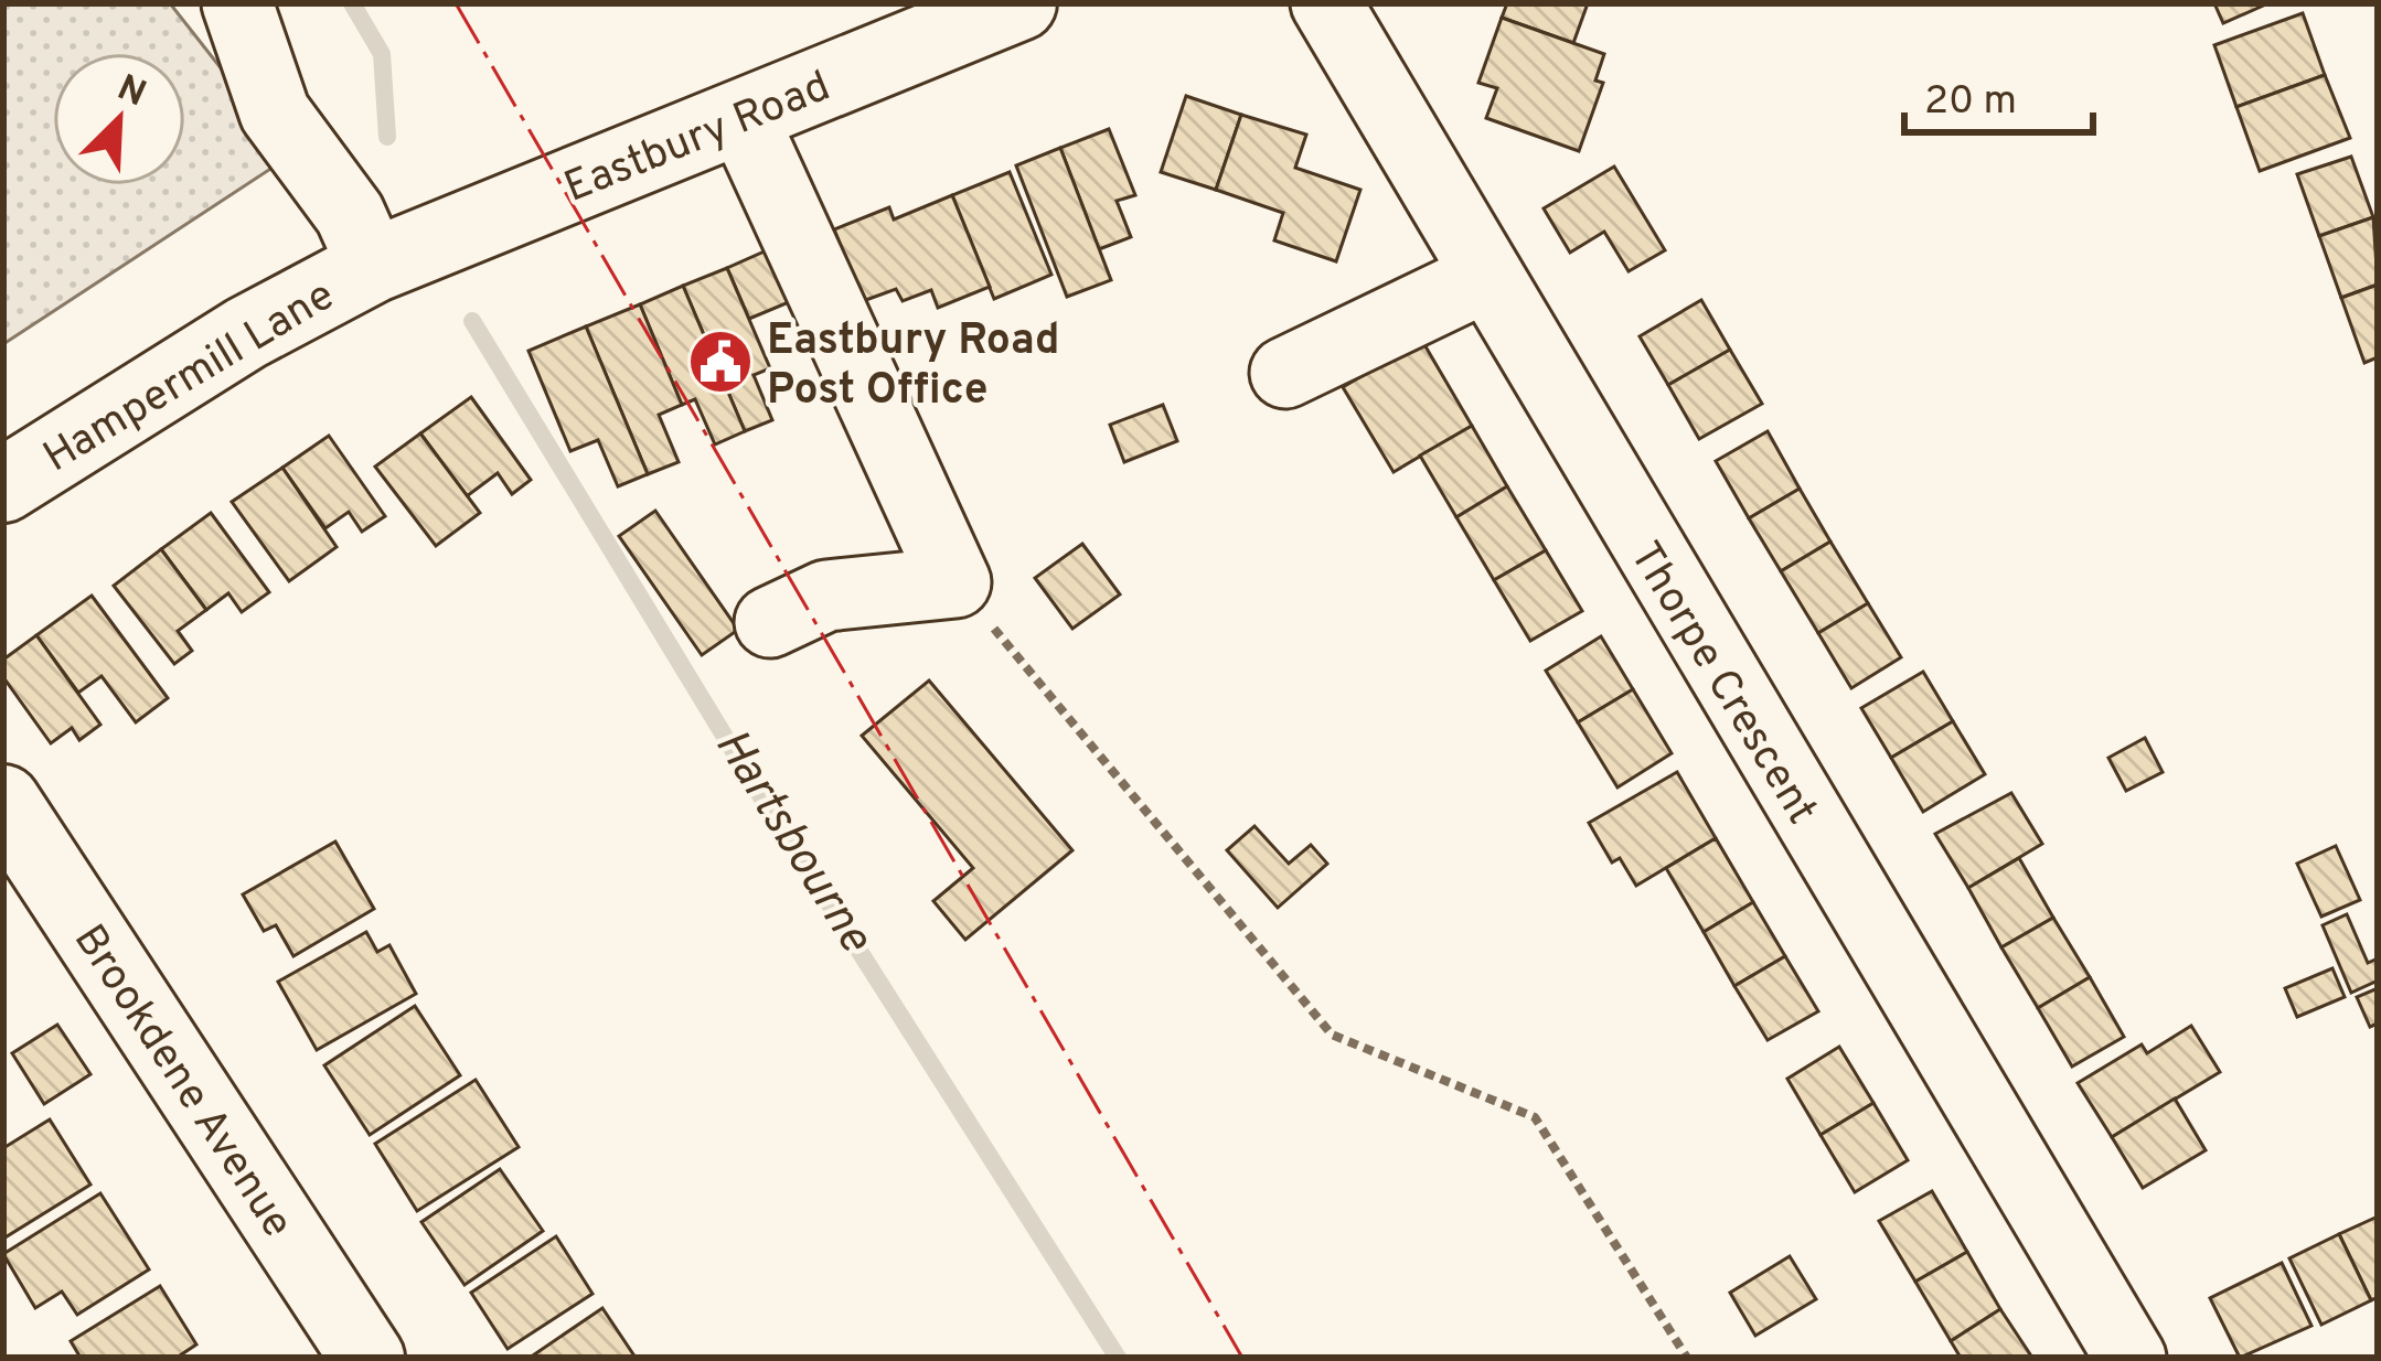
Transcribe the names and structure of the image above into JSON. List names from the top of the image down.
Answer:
{
  "streets": {
    "main road": ["Eastbury Road", "Hampermill Lane", "Brookdene Avenue"],
    "street": ["Thorpe Crescent"]
  },
  "crossings": [
    ["Eastbury Road", "Hampermill Lane"]
  ],
  "water": ["Hartsbourne"],
  "places": {
    "public building": ["Eastbury Road Post Office"]
  },
  "scale_bar": "20 m",
  "north": "top right"
}
